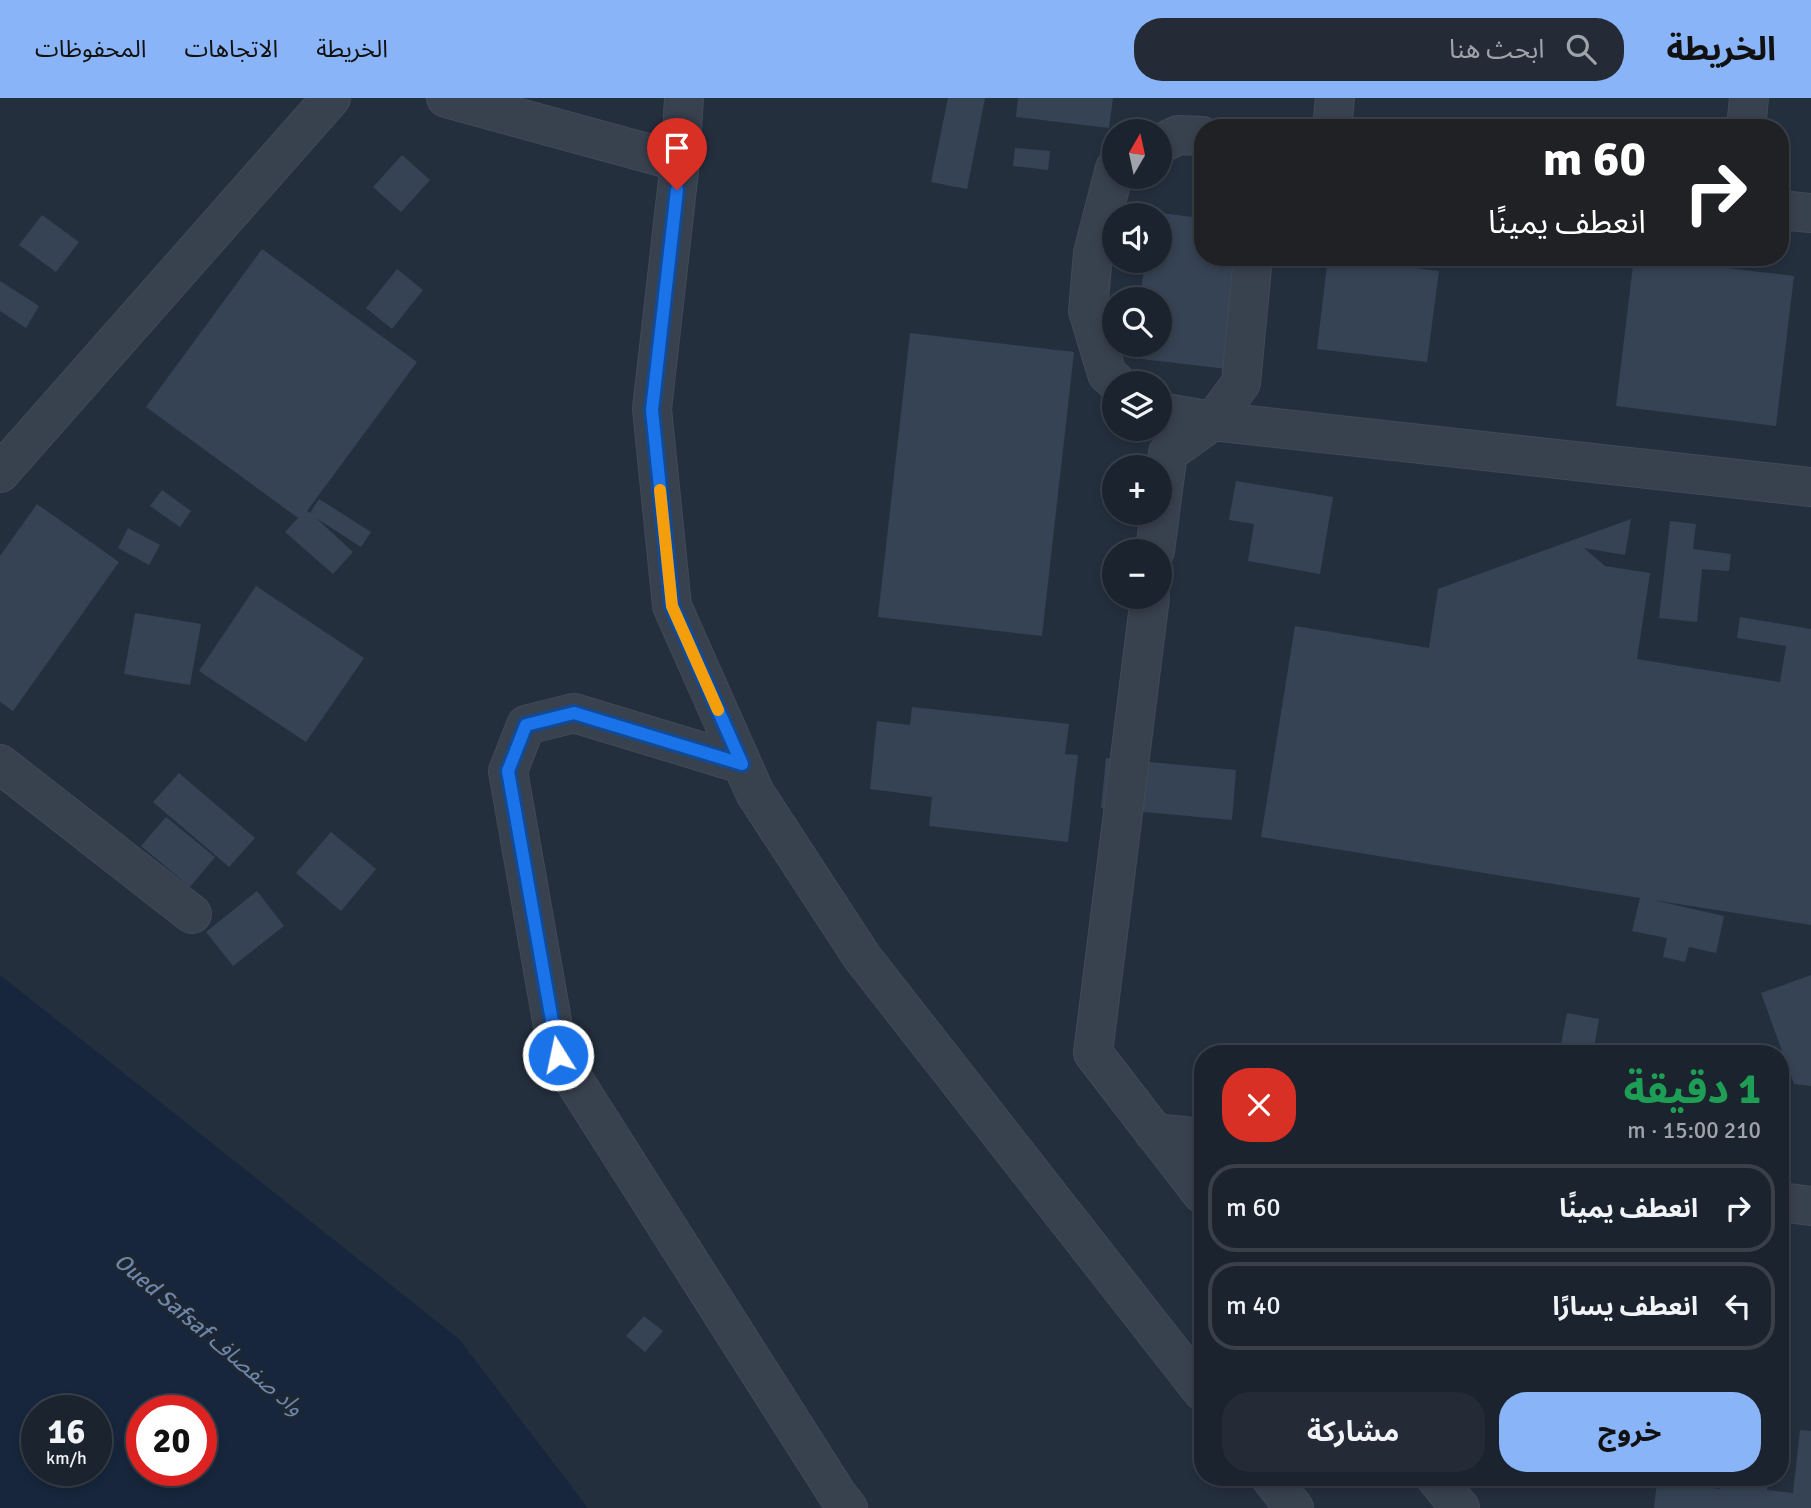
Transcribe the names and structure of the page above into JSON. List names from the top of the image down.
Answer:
{
  "water": ["Oued Safsaf واد صفصاف"],
  "north": "top",
  "page": {
    "header": "الخريطة",
    "search": "ابحث هنا",
    "nav": ["الخريطة", "الاتجاهات", "المحفوظات"],
    "map_buttons": ["+", "−"],
    "turn": ["60 m", "انعطف يمينًا"],
    "heading": ["1 دقيقة", "210 m · 15:00"],
    "list": [
      {
        "name": "انعطف يمينًا",
        "value": "60 m"
      },
      {
        "name": "انعطف يسارًا",
        "value": "40 m"
      }
    ],
    "buttons": ["خروج", "مشاركة"],
    "speed": "16 km/h",
    "limit": "20"
  }
}
